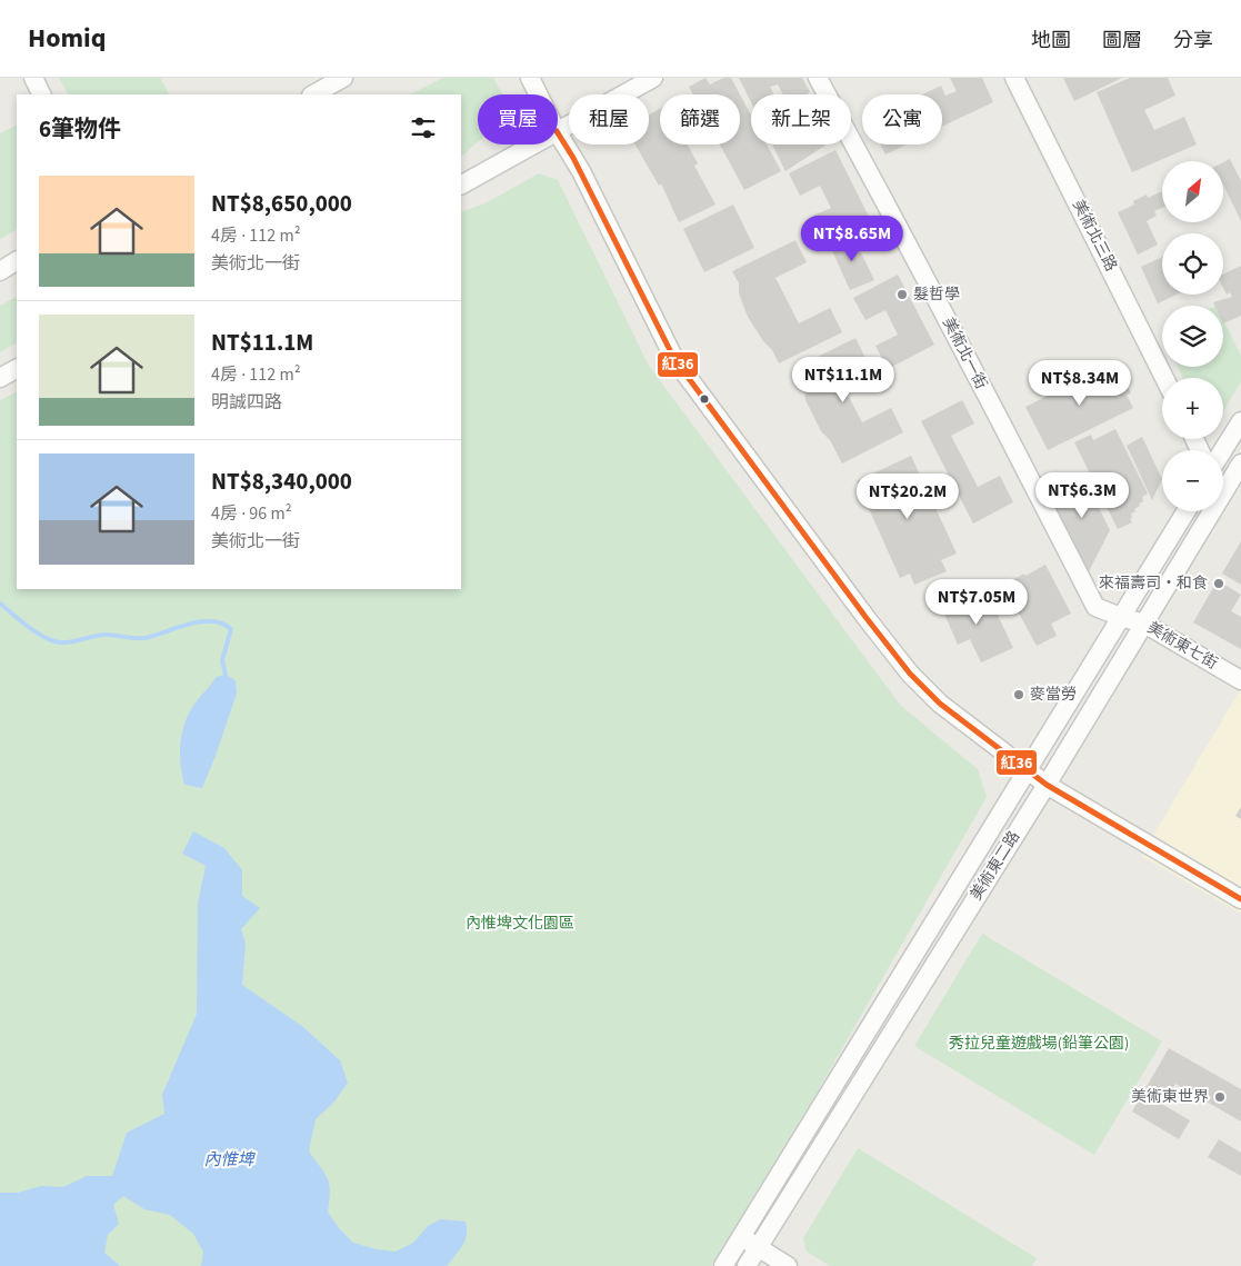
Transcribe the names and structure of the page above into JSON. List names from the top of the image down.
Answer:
{
  "streets": {
    "street": [
      "美術北三路",
      "美術北一街",
      "美術東七街",
      "美術東二路"
    ]
  },
  "crossings": [
    ["美術北一街", "美術東七街"],
    ["美術北一街", "美術東二路"],
    ["美術東七街", "美術東二路"]
  ],
  "water": ["內惟埤"],
  "parks": ["內惟埤文化園區", "秀拉兒童遊戲場(鉛筆公園)"],
  "places": [
    "髮哲學",
    "來福壽司‧和食",
    "麥當勞",
    "美術東世界"
  ],
  "lines": ["transit line 紅36"],
  "north": "top right",
  "page": {
    "header": "Homiq",
    "nav": ["地圖", "圖層", "分享"],
    "chip": [
      "買屋",
      "租屋",
      "篩選",
      "新上架",
      "公寓"
    ],
    "heading": "6筆物件",
    "map_buttons": ["+", "−"],
    "list": [
      {
        "name": "NT$8,650,000",
        "note": "4房 · 112 m² · 美術北一街"
      },
      {
        "name": "NT$11.1M",
        "note": "4房 · 112 m² · 明誠四路"
      },
      {
        "name": "NT$8,340,000",
        "note": "4房 · 96 m² · 美術北一街"
      }
    ],
    "price": [
      "NT$8.65M",
      "NT$11.1M",
      "NT$8.34M",
      "NT$6.3M",
      "NT$20.2M",
      "NT$7.05M"
    ]
  }
}
